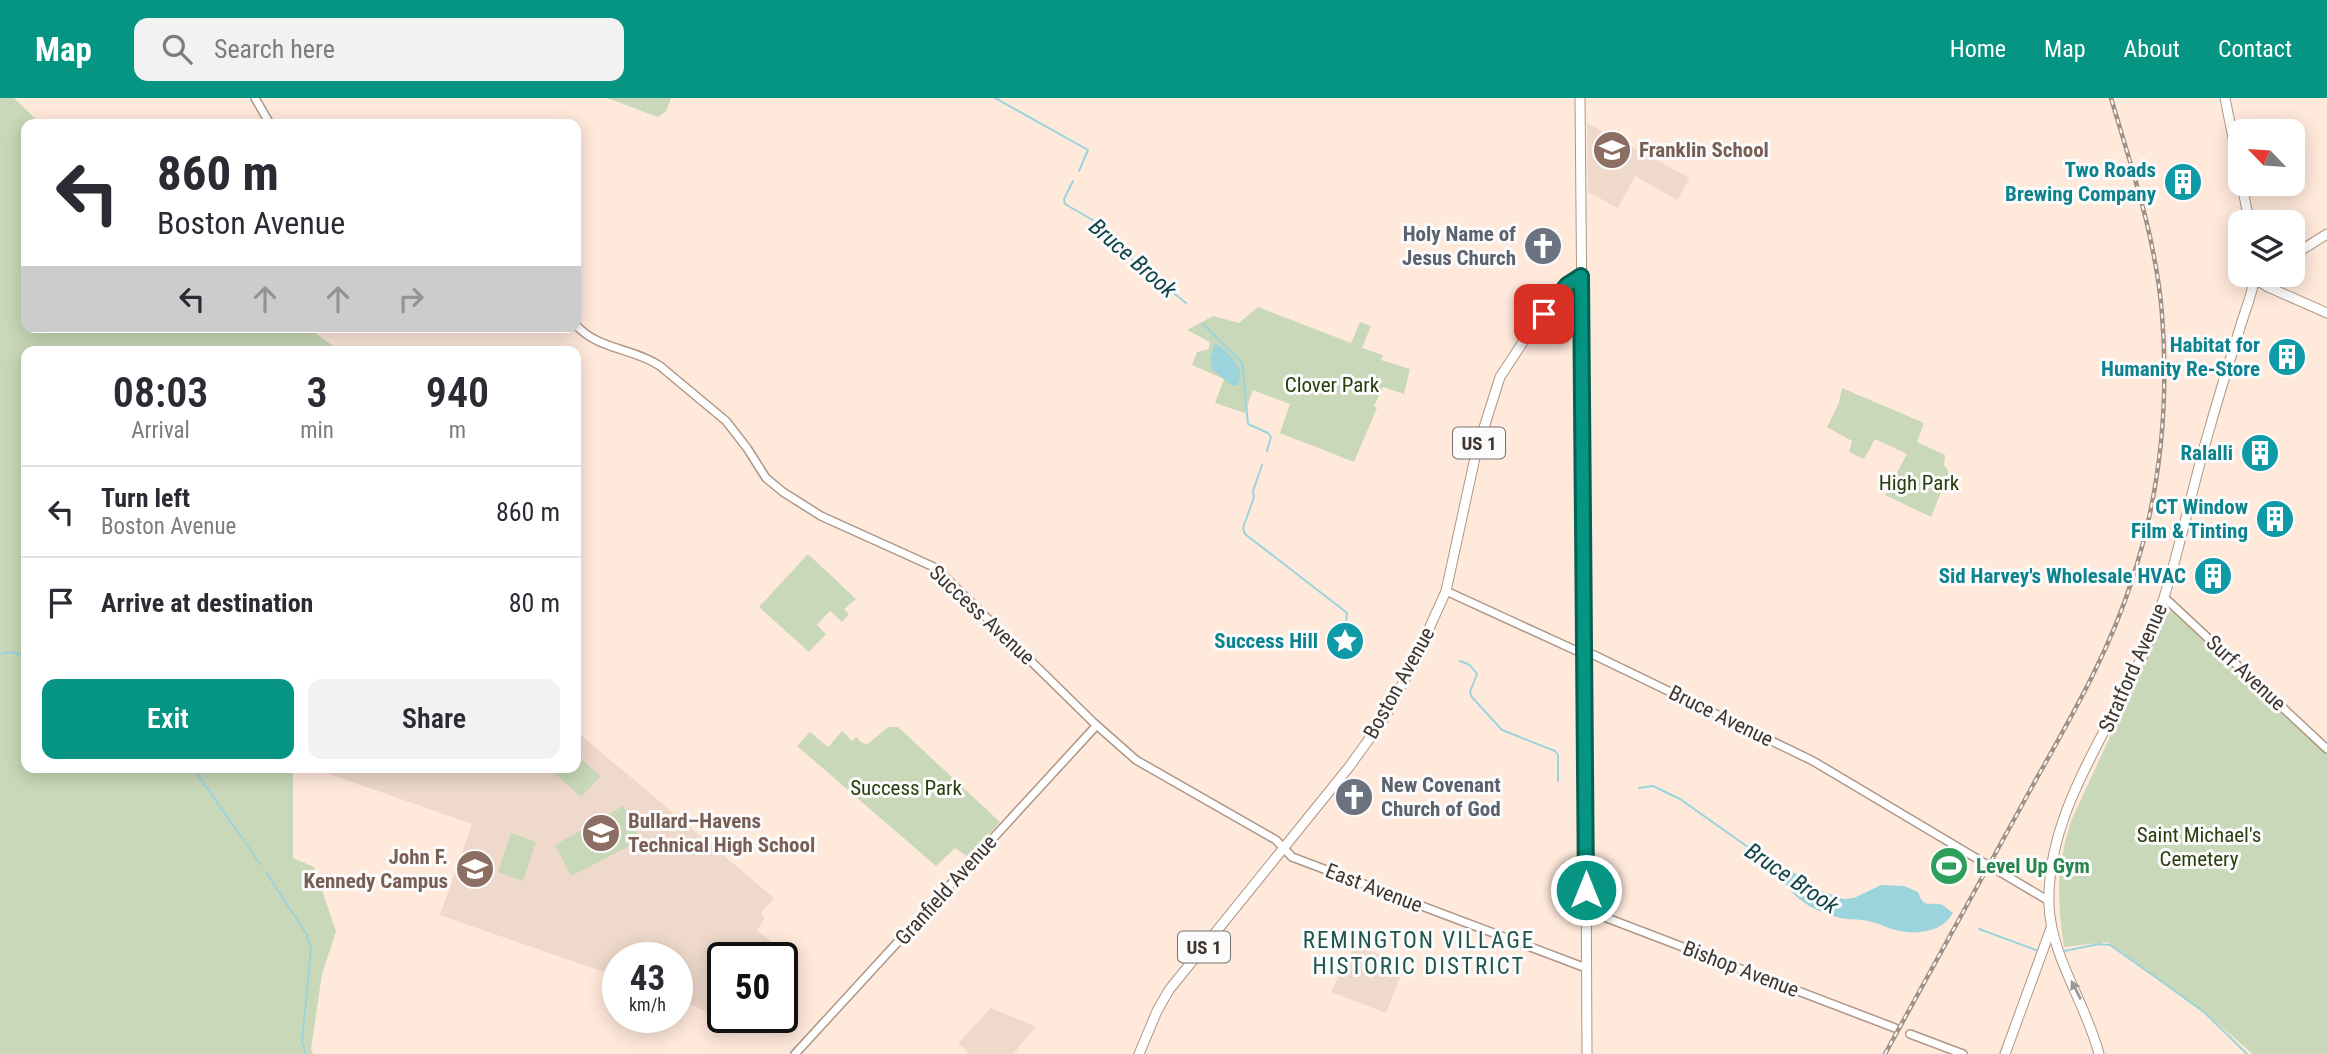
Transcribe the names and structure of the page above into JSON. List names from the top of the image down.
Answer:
{
  "streets": {
    "main road": ["US 1", "Stratford Avenue", "Boston Avenue"],
    "street": [
      "Success Avenue",
      "Surf Avenue",
      "Bruce Avenue",
      "East Avenue",
      "Granfield Avenue",
      "Bishop Avenue"
    ]
  },
  "crossings": [
    ["Success Avenue", "Boston Avenue"],
    ["Success Avenue", "East Avenue"],
    ["Success Avenue", "Granfield Avenue"],
    ["Stratford Avenue", "Surf Avenue"],
    ["Boston Avenue", "Bruce Avenue"],
    ["Boston Avenue", "East Avenue"]
  ],
  "districts": ["REMINGTON VILLAGE HISTORIC DISTRICT"],
  "water": ["Bruce Brook"],
  "parks": [
    "Clover Park",
    "High Park",
    "Success Park",
    "Saint Michael's Cemetery"
  ],
  "places": {
    "school or university": ["Franklin School", "Bullard–Havens Technical High School", "John F. Kennedy Campus"],
    "building": [
      "Two Roads Brewing Company",
      "Habitat for Humanity Re-Store",
      "Ralalli",
      "CT Window Film & Tinting",
      "Sid Harvey's Wholesale HVAC"
    ],
    "church": ["Holy Name of Jesus Church", "New Covenant Church of God"],
    "place": ["Success Hill"],
    "sports": ["Level Up Gym"]
  },
  "north": "top left",
  "page": {
    "header": "Map",
    "search": "Search here",
    "nav": [
      "Home",
      "Map",
      "About",
      "Contact"
    ],
    "turn": ["860 m", "Boston Avenue"],
    "eta": [
      "08:03",
      "Arrival",
      "3",
      "min",
      "940",
      "m"
    ],
    "list": [
      {
        "name": "Turn left",
        "note": "Boston Avenue",
        "value": "860 m"
      },
      {
        "name": "Arrive at destination",
        "value": "80 m"
      }
    ],
    "buttons": ["Exit", "Share"],
    "speed": "43 km/h",
    "limit": "50"
  }
}
